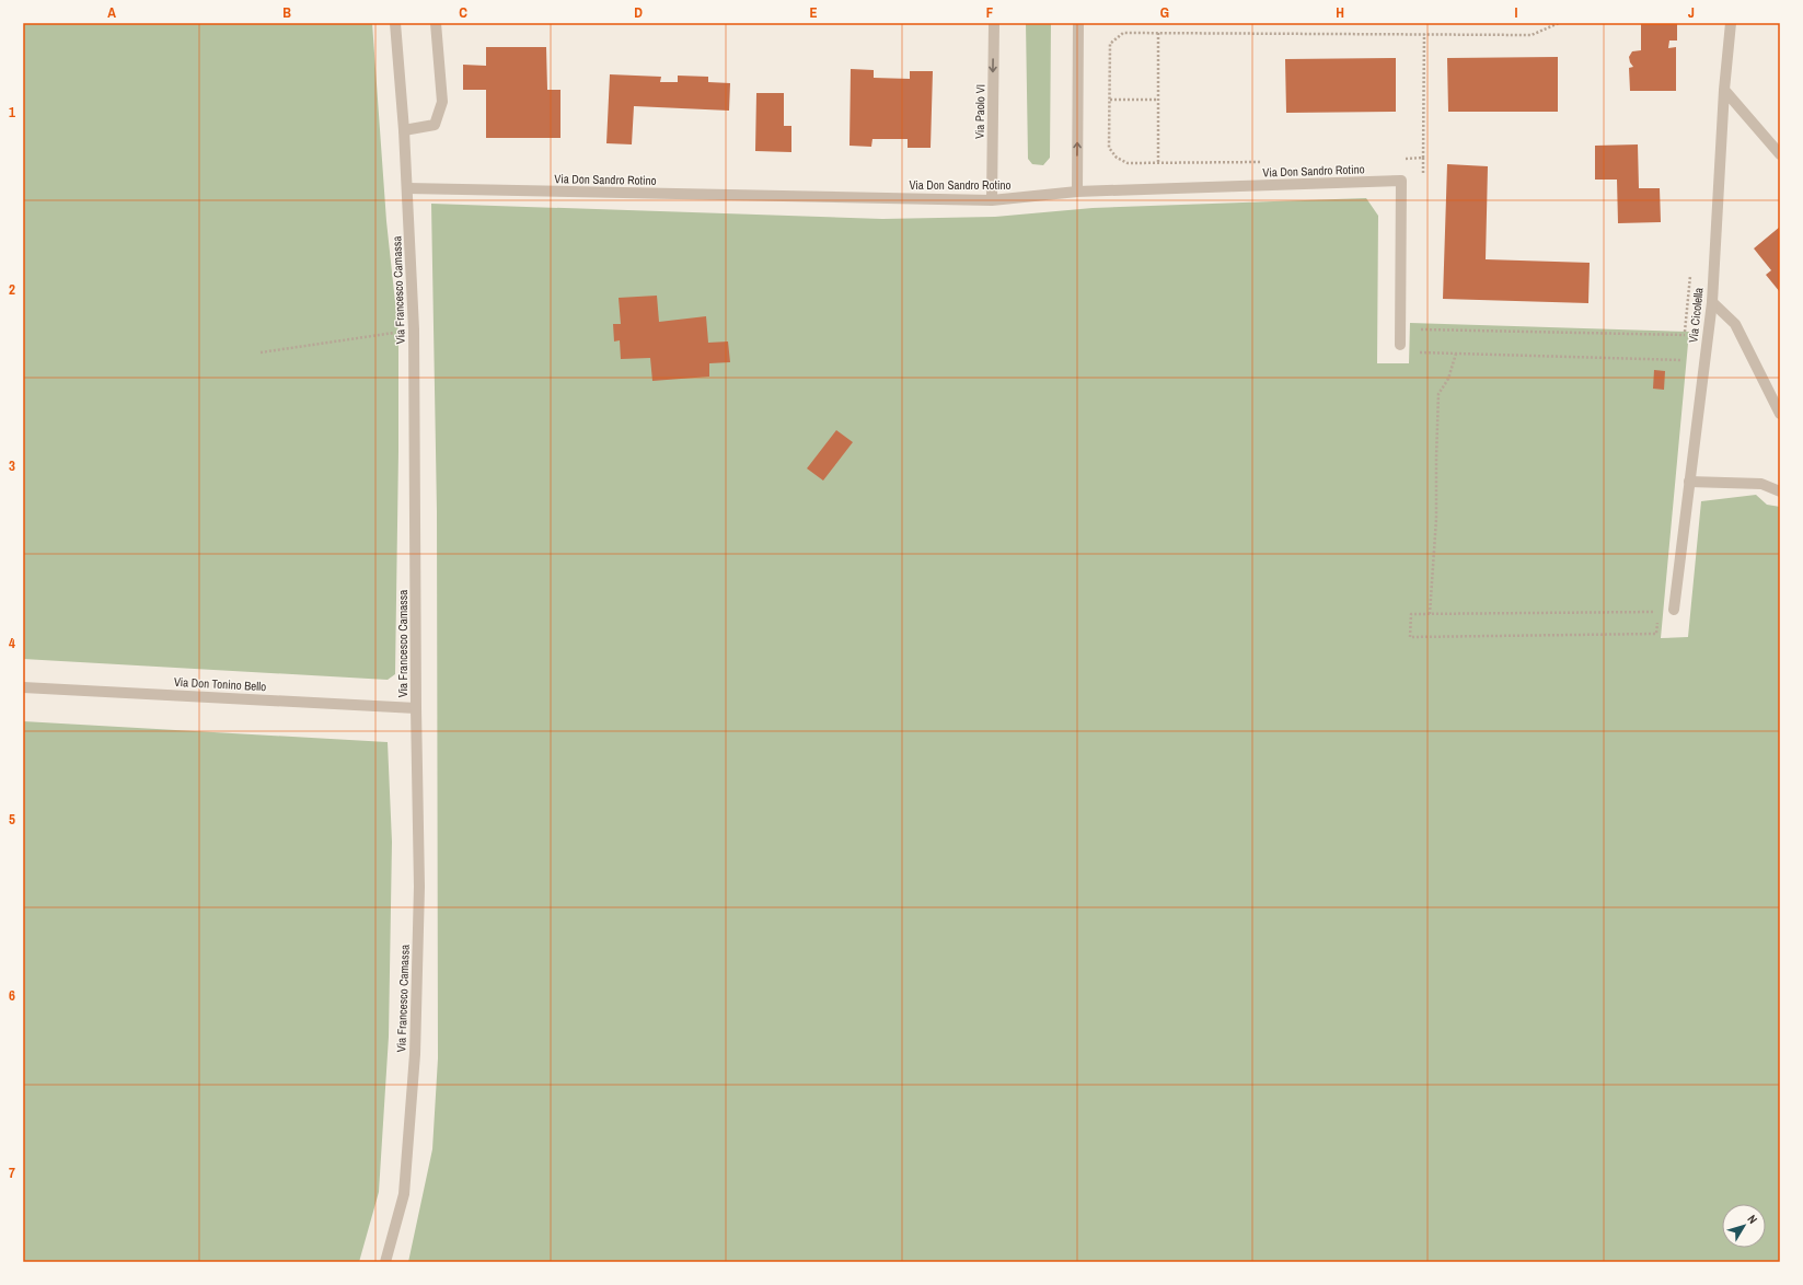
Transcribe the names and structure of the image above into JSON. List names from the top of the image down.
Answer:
{
  "streets": {
    "street": [
      "Via Paolo VI",
      "Via Don Sandro Rotino",
      "Via Francesco Camassa",
      "Via Cicolella",
      "Via Don Tonino Bello"
    ]
  },
  "crossings": [
    ["Via Paolo VI", "Via Don Sandro Rotino"],
    ["Via Don Sandro Rotino", "Via Francesco Camassa"],
    ["Via Francesco Camassa", "Via Don Tonino Bello"]
  ],
  "north": "top right",
  "grid": {
    "columns": [
      "A",
      "B",
      "C",
      "D",
      "E",
      "F",
      "G",
      "H",
      "I",
      "J"
    ],
    "rows": [
      "1",
      "2",
      "3",
      "4",
      "5",
      "6",
      "7"
    ]
  }
}
